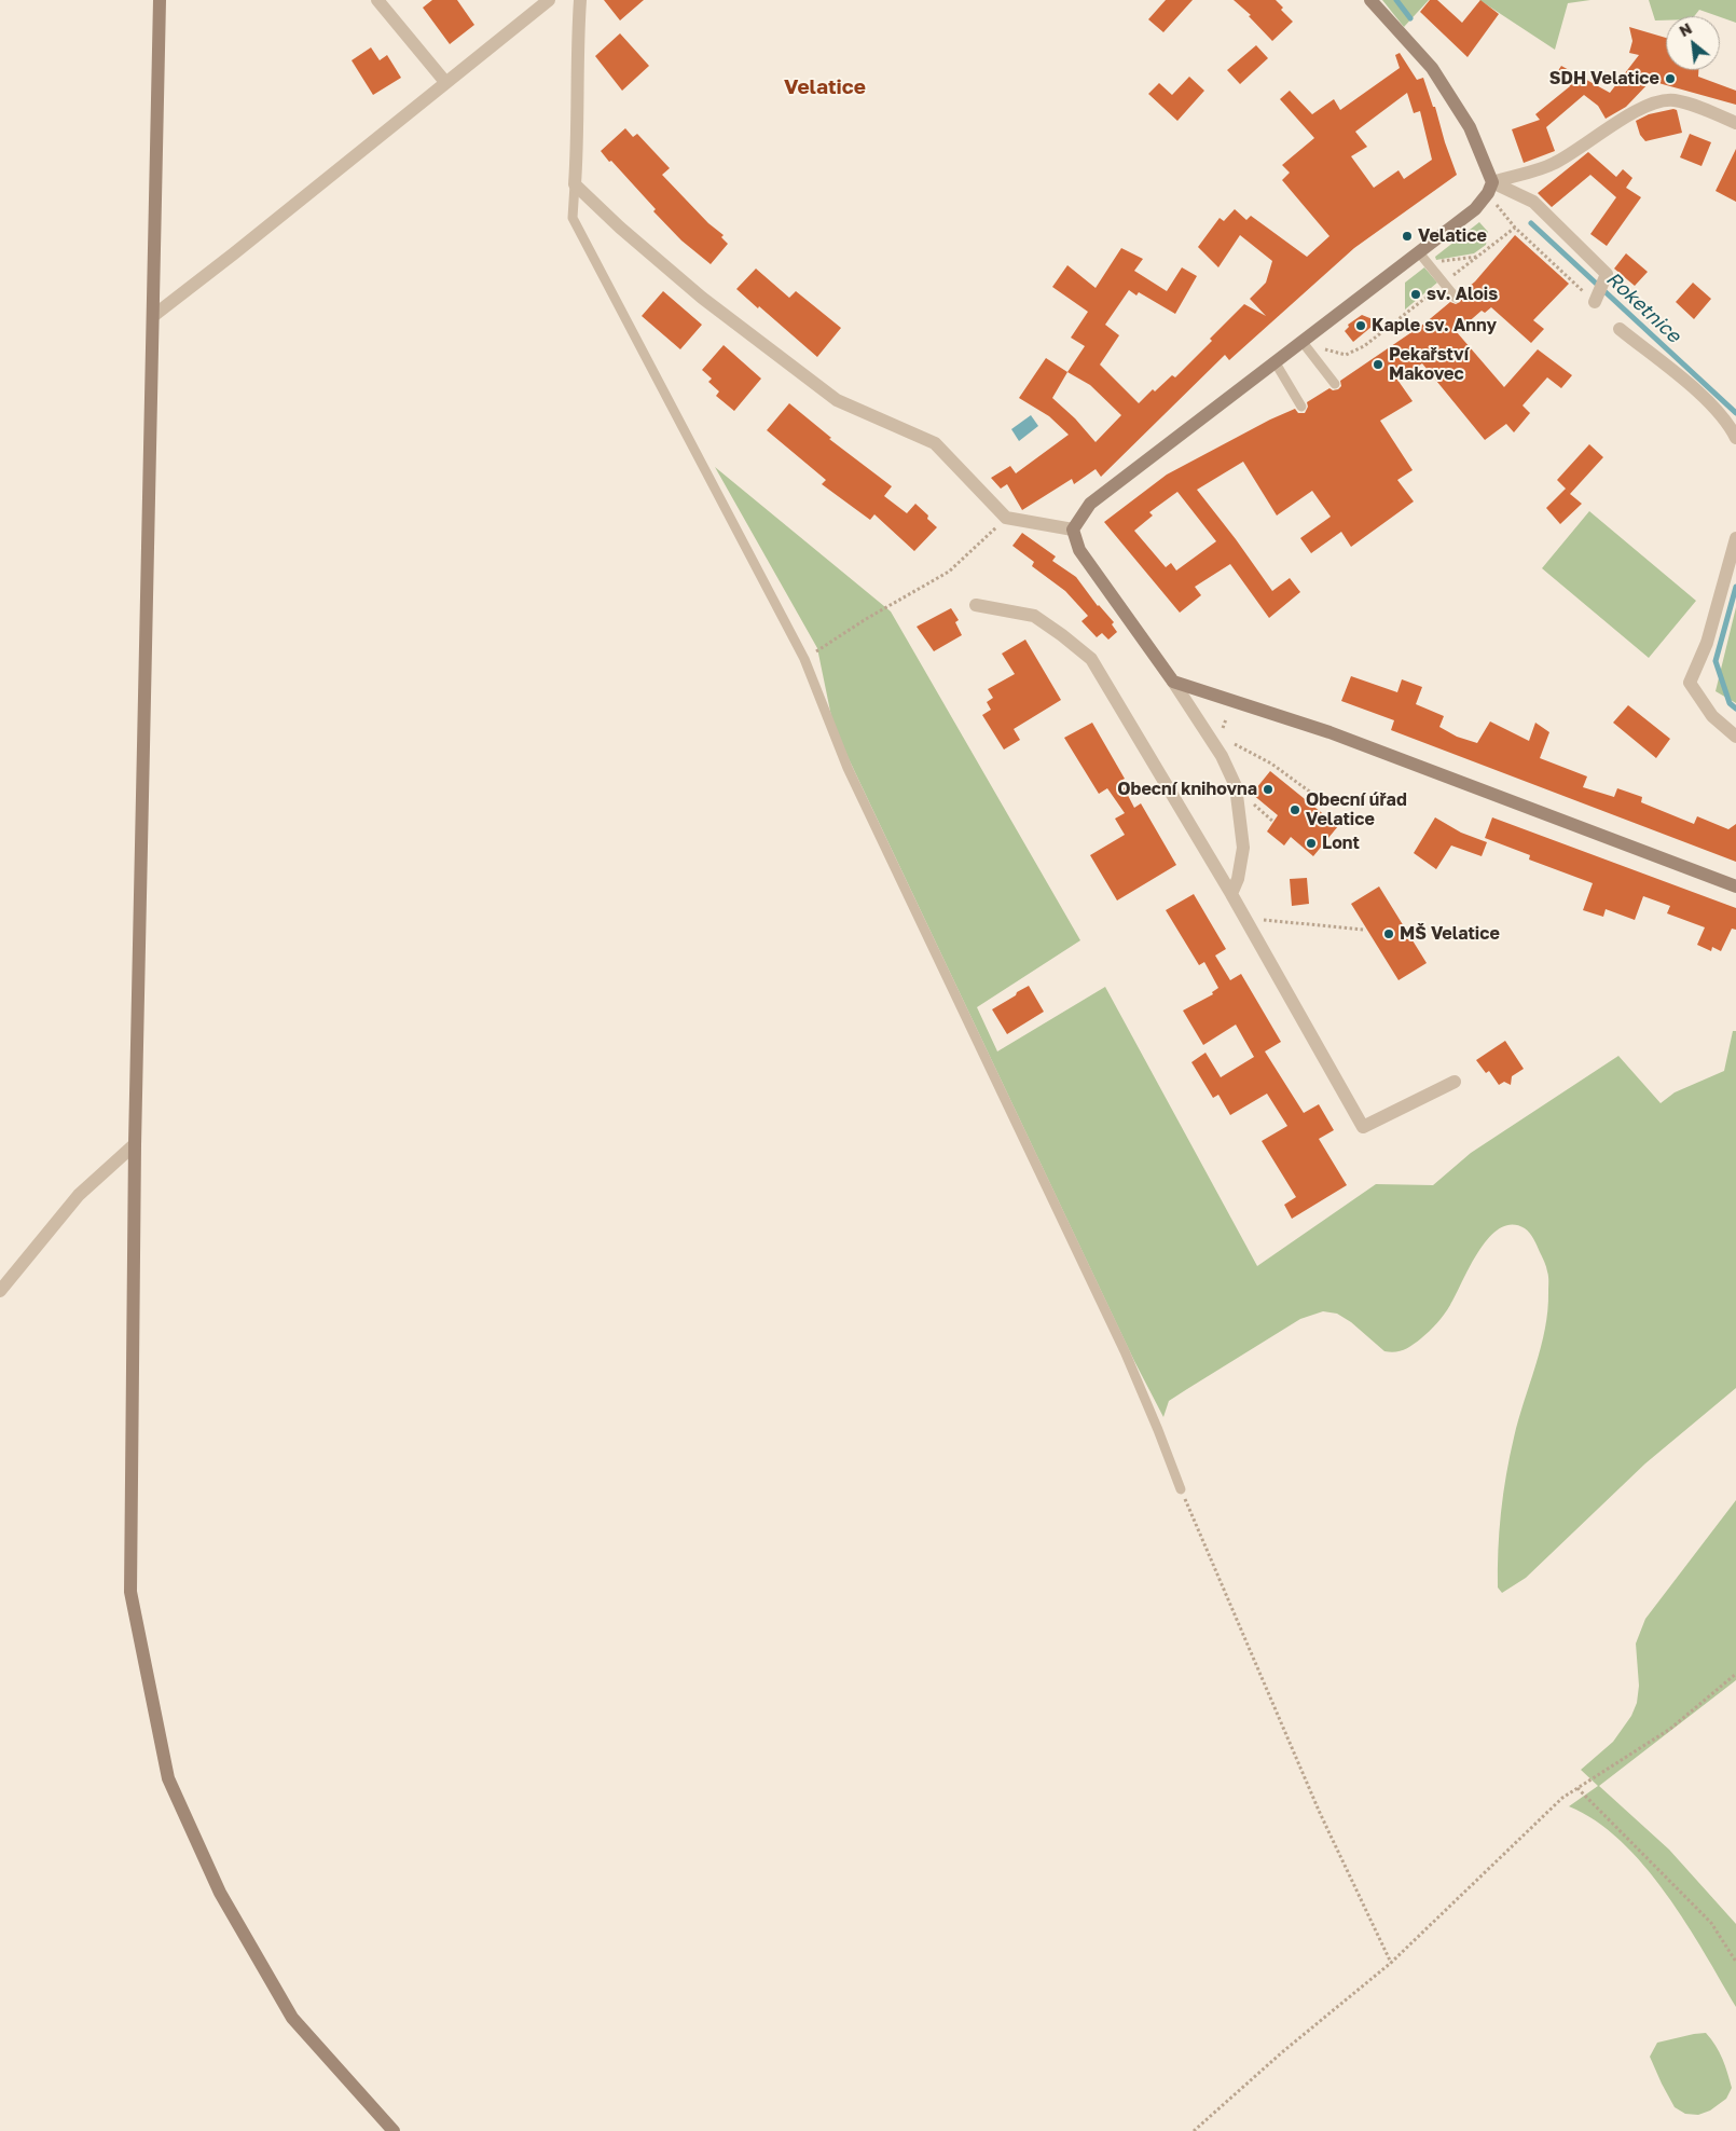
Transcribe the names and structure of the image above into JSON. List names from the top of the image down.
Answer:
{
  "districts": ["Velatice"],
  "water": ["Roketnice"],
  "places": [
    "SDH Velatice",
    "Velatice",
    "sv. Alois",
    "Kaple sv. Anny",
    "Pekařství Makovec",
    "Obecní knihovna",
    "Obecní úřad Velatice",
    "Lont",
    "MŠ Velatice"
  ],
  "north": "top left"
}
